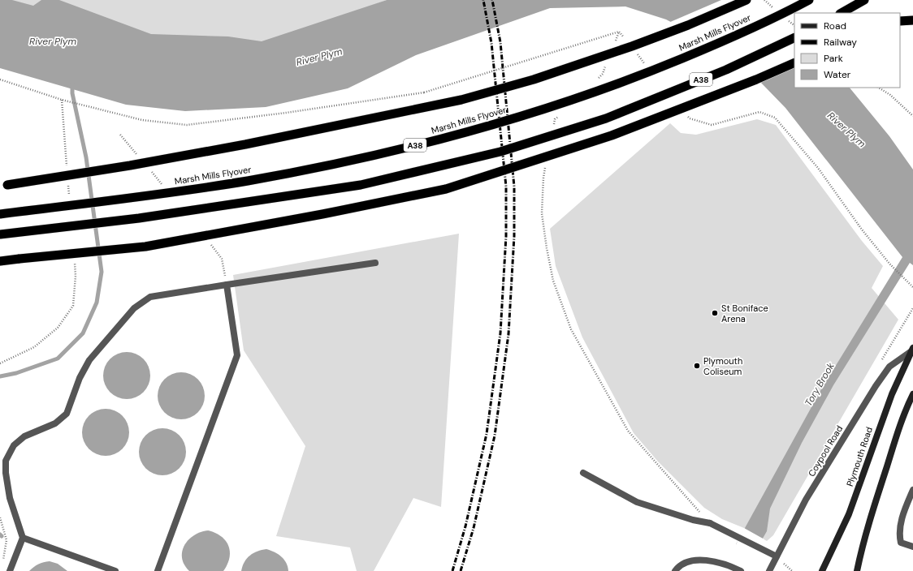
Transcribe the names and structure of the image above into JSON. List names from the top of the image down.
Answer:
{
  "streets": {
    "highway": ["Marsh Mills Flyover", "A38"],
    "main road": ["Plymouth Road"],
    "street": ["Coypool Road"]
  },
  "crossings": [
    ["Coypool Road", "Plymouth Road"]
  ],
  "water": ["River Plym", "Tory Brook"],
  "places": ["St Boniface Arena", "Plymouth Coliseum"],
  "legend": [
    "Road",
    "Railway",
    "Park",
    "Water"
  ]
}
